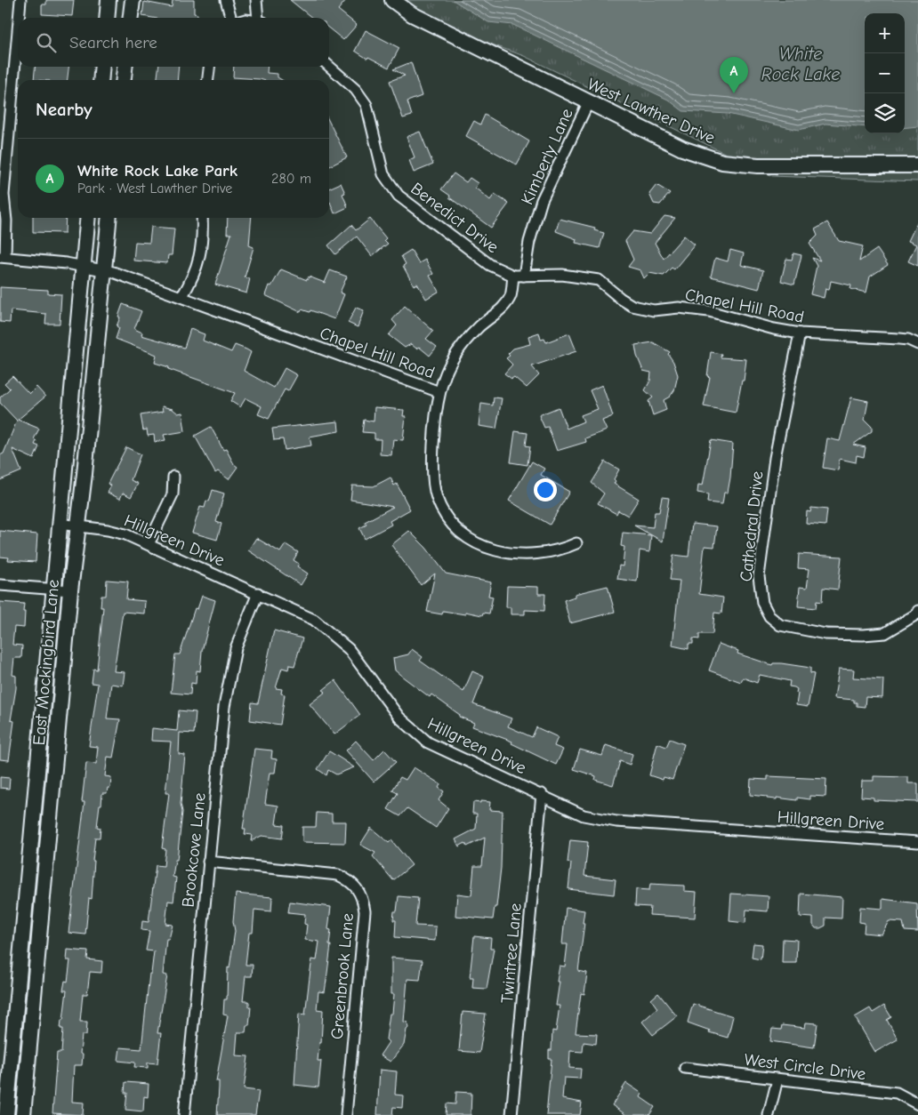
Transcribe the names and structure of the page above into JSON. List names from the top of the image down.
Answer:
{
  "streets": {
    "main road": ["West Lawther Drive", "East Mockingbird Lane"],
    "street": [
      "Kimberly Lane",
      "Benedict Drive",
      "Chapel Hill Road",
      "Cathedral Drive",
      "Hillgreen Drive",
      "Brookcove Lane",
      "Twintree Lane",
      "Greenbrook Lane",
      "West Circle Drive"
    ]
  },
  "crossings": [
    ["West Lawther Drive", "Kimberly Lane"],
    ["Kimberly Lane", "Chapel Hill Road"],
    ["Benedict Drive", "Chapel Hill Road"],
    ["Chapel Hill Road", "Cathedral Drive"],
    ["Chapel Hill Road", "East Mockingbird Lane"],
    ["Hillgreen Drive", "East Mockingbird Lane"],
    ["Hillgreen Drive", "Brookcove Lane"],
    ["Hillgreen Drive", "Twintree Lane"],
    ["Brookcove Lane", "Greenbrook Lane"]
  ],
  "water": ["White Rock Lake"],
  "page": {
    "map_buttons": ["+", "−"],
    "search": "Search here",
    "pins": "A",
    "heading": "Nearby",
    "list": [
      {
        "mark": "A",
        "name": "White Rock Lake Park",
        "note": "Park · West Lawther Drive",
        "value": "280 m"
      }
    ]
  }
}
